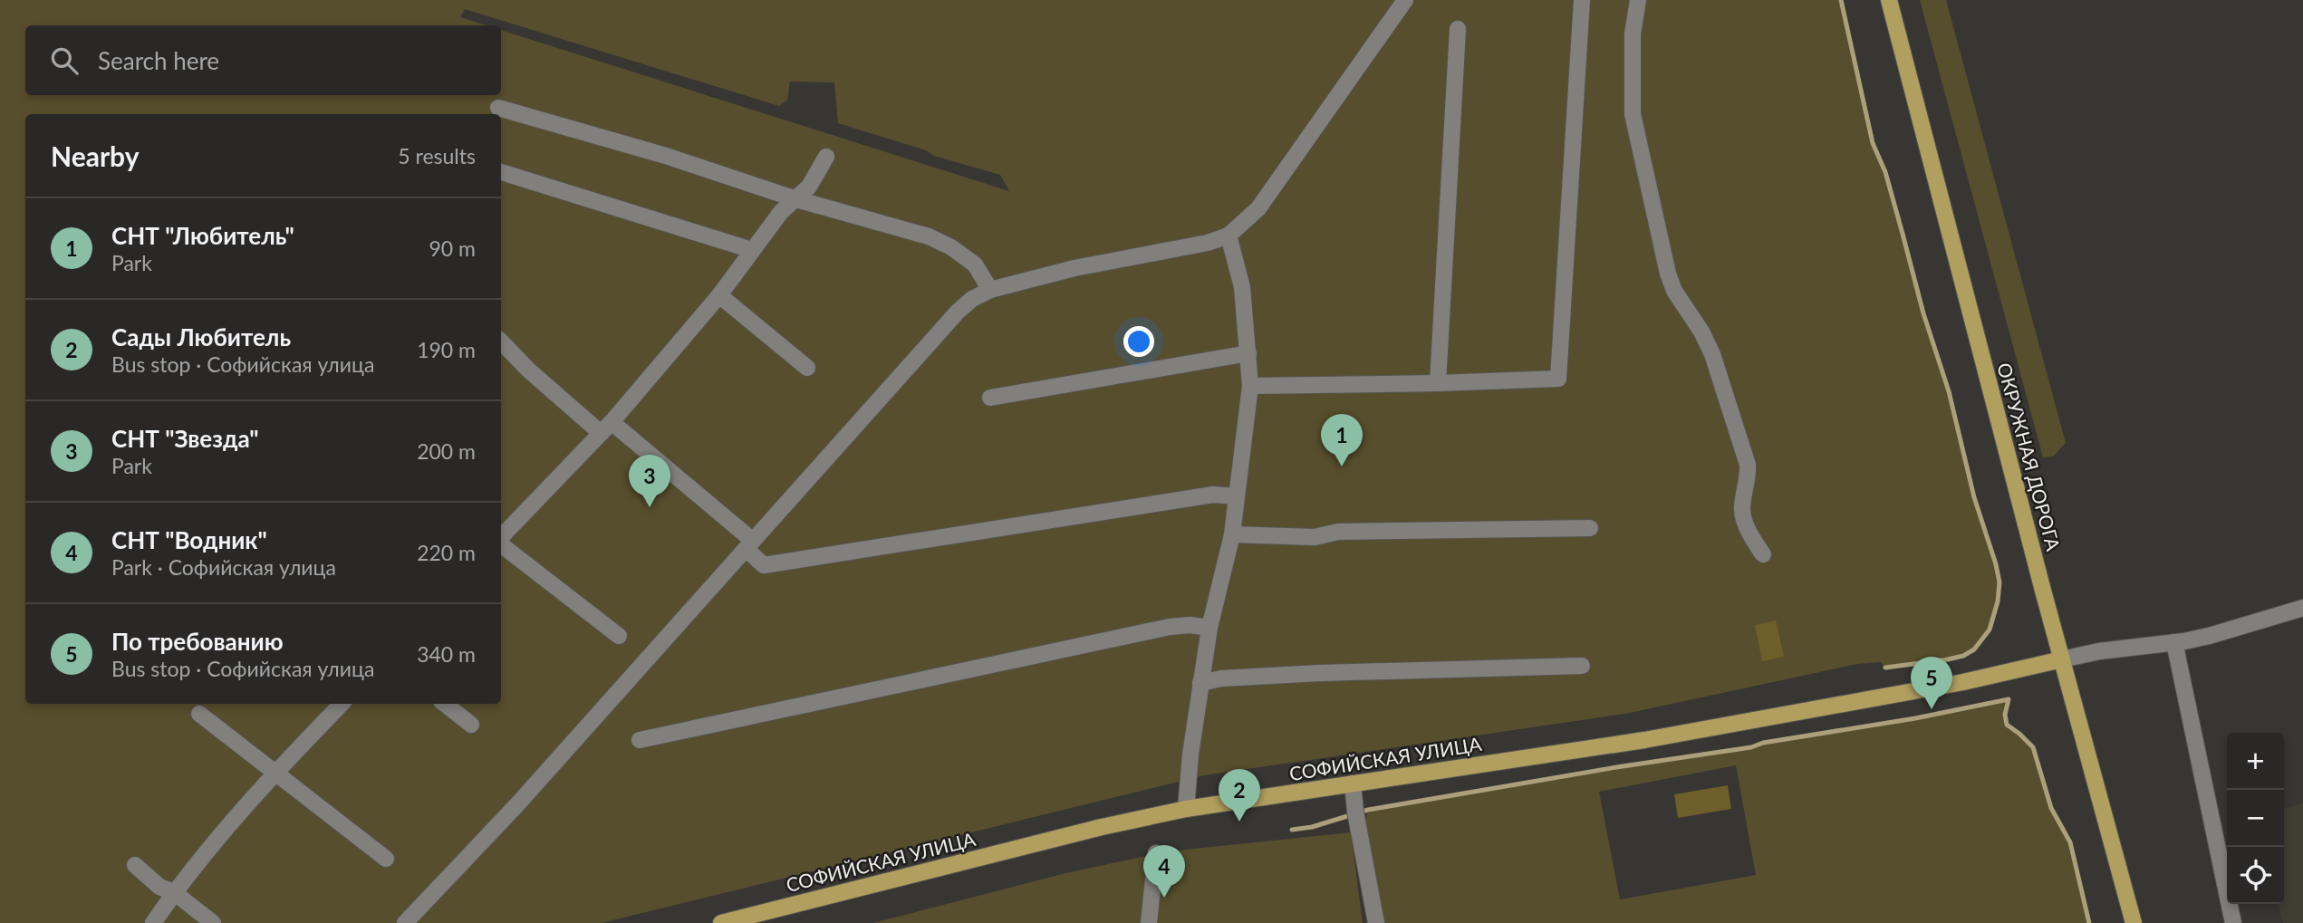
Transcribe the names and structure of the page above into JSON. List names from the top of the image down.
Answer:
{
  "streets": {
    "main road": ["ОКРУЖНАЯ ДОРОГА", "СОФИЙСКАЯ УЛИЦА"]
  },
  "crossings": [
    ["ОКРУЖНАЯ ДОРОГА", "СОФИЙСКАЯ УЛИЦА"]
  ],
  "page": {
    "search": "Search here",
    "heading": ["Nearby", "5 results"],
    "list": [
      {
        "mark": "1",
        "name": "СНТ \"Любитель\"",
        "note": "Park",
        "value": "90 m"
      },
      {
        "mark": "2",
        "name": "Сады Любитель",
        "note": "Bus stop · Софийская улица",
        "value": "190 m"
      },
      {
        "mark": "3",
        "name": "СНТ \"Звезда\"",
        "note": "Park",
        "value": "200 m"
      },
      {
        "mark": "4",
        "name": "СНТ \"Водник\"",
        "note": "Park · Софийская улица",
        "value": "220 m"
      },
      {
        "mark": "5",
        "name": "По требованию",
        "note": "Bus stop · Софийская улица",
        "value": "340 m"
      }
    ],
    "pins": [
      "1",
      "3",
      "5",
      "2",
      "4"
    ],
    "map_buttons": ["+", "−"]
  }
}
